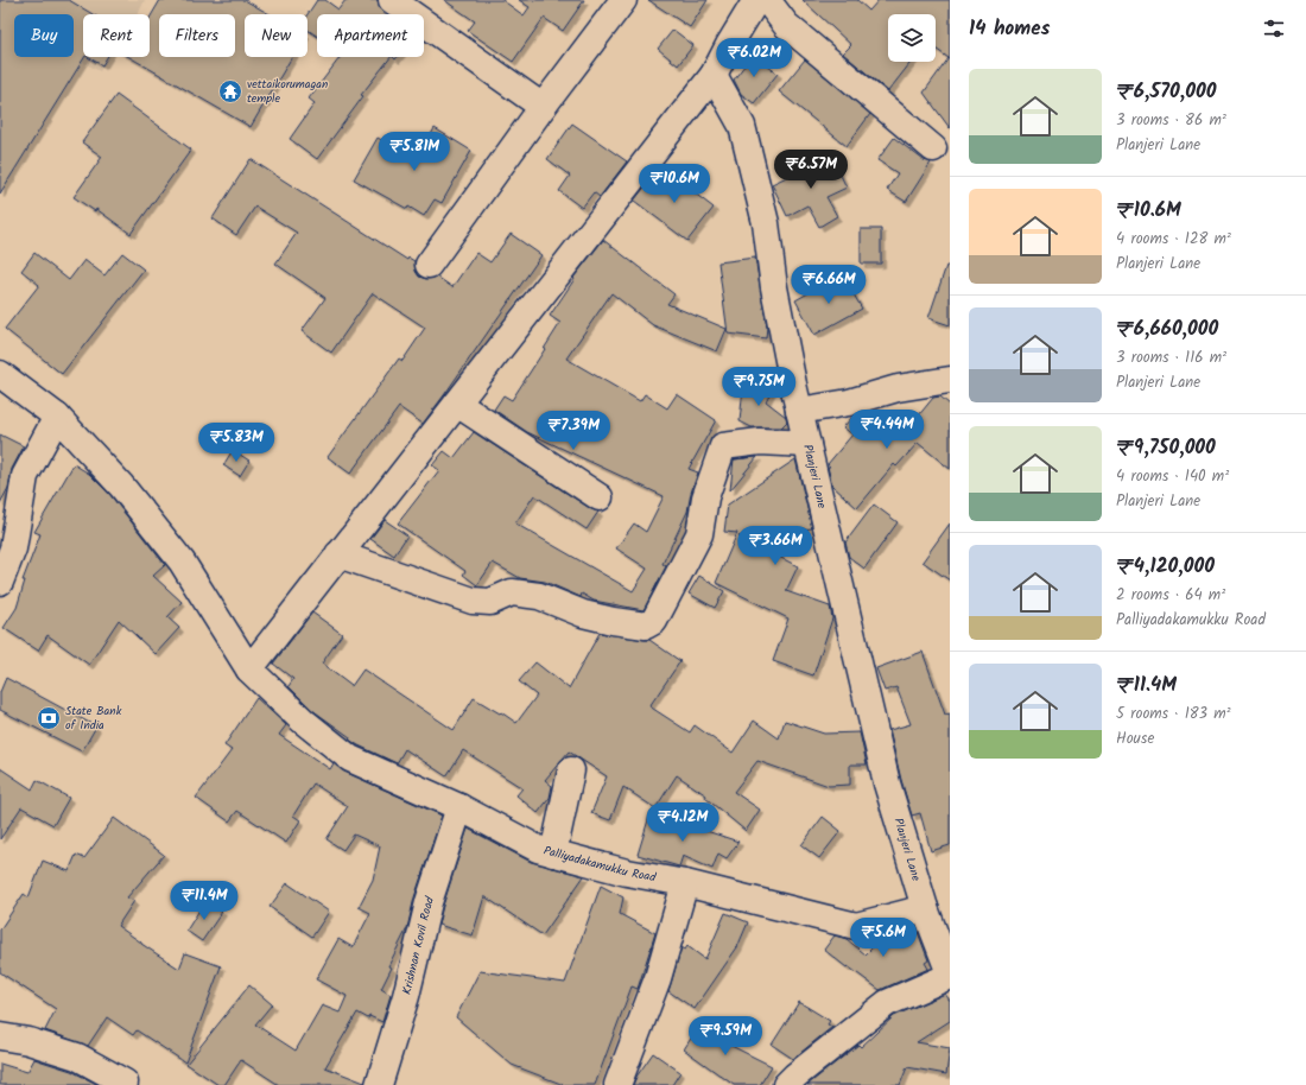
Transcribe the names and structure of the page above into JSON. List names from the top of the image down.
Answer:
{
  "streets": {
    "street": ["Planjeri Lane", "Palliyadakamukku Road", "Krishnan Kovil Road"]
  },
  "crossings": [
    ["Planjeri Lane", "Palliyadakamukku Road"],
    ["Palliyadakamukku Road", "Krishnan Kovil Road"]
  ],
  "places": {
    "temple": ["vettaikorumagan temple"],
    "bank": ["State Bank of India"]
  },
  "page": {
    "heading": "14 homes",
    "chip": [
      "Buy",
      "Rent",
      "Filters",
      "New",
      "Apartment"
    ],
    "price": [
      "₹6.02M",
      "₹5.81M",
      "₹6.57M",
      "₹10.6M",
      "₹6.66M",
      "₹9.75M",
      "₹4.44M",
      "₹7.39M",
      "₹5.83M",
      "₹3.66M",
      "₹4.12M",
      "₹11.4M",
      "₹5.6M",
      "₹9.59M"
    ],
    "list": [
      {
        "name": "₹6,570,000",
        "note": "3 rooms · 86 m² · Planjeri Lane"
      },
      {
        "name": "₹10.6M",
        "note": "4 rooms · 128 m² · Planjeri Lane"
      },
      {
        "name": "₹6,660,000",
        "note": "3 rooms · 116 m² · Planjeri Lane"
      },
      {
        "name": "₹9,750,000",
        "note": "4 rooms · 140 m² · Planjeri Lane"
      },
      {
        "name": "₹4,120,000",
        "note": "2 rooms · 64 m² · Palliyadakamukku Road"
      },
      {
        "name": "₹11.4M",
        "note": "5 rooms · 183 m² · House"
      }
    ]
  }
}
